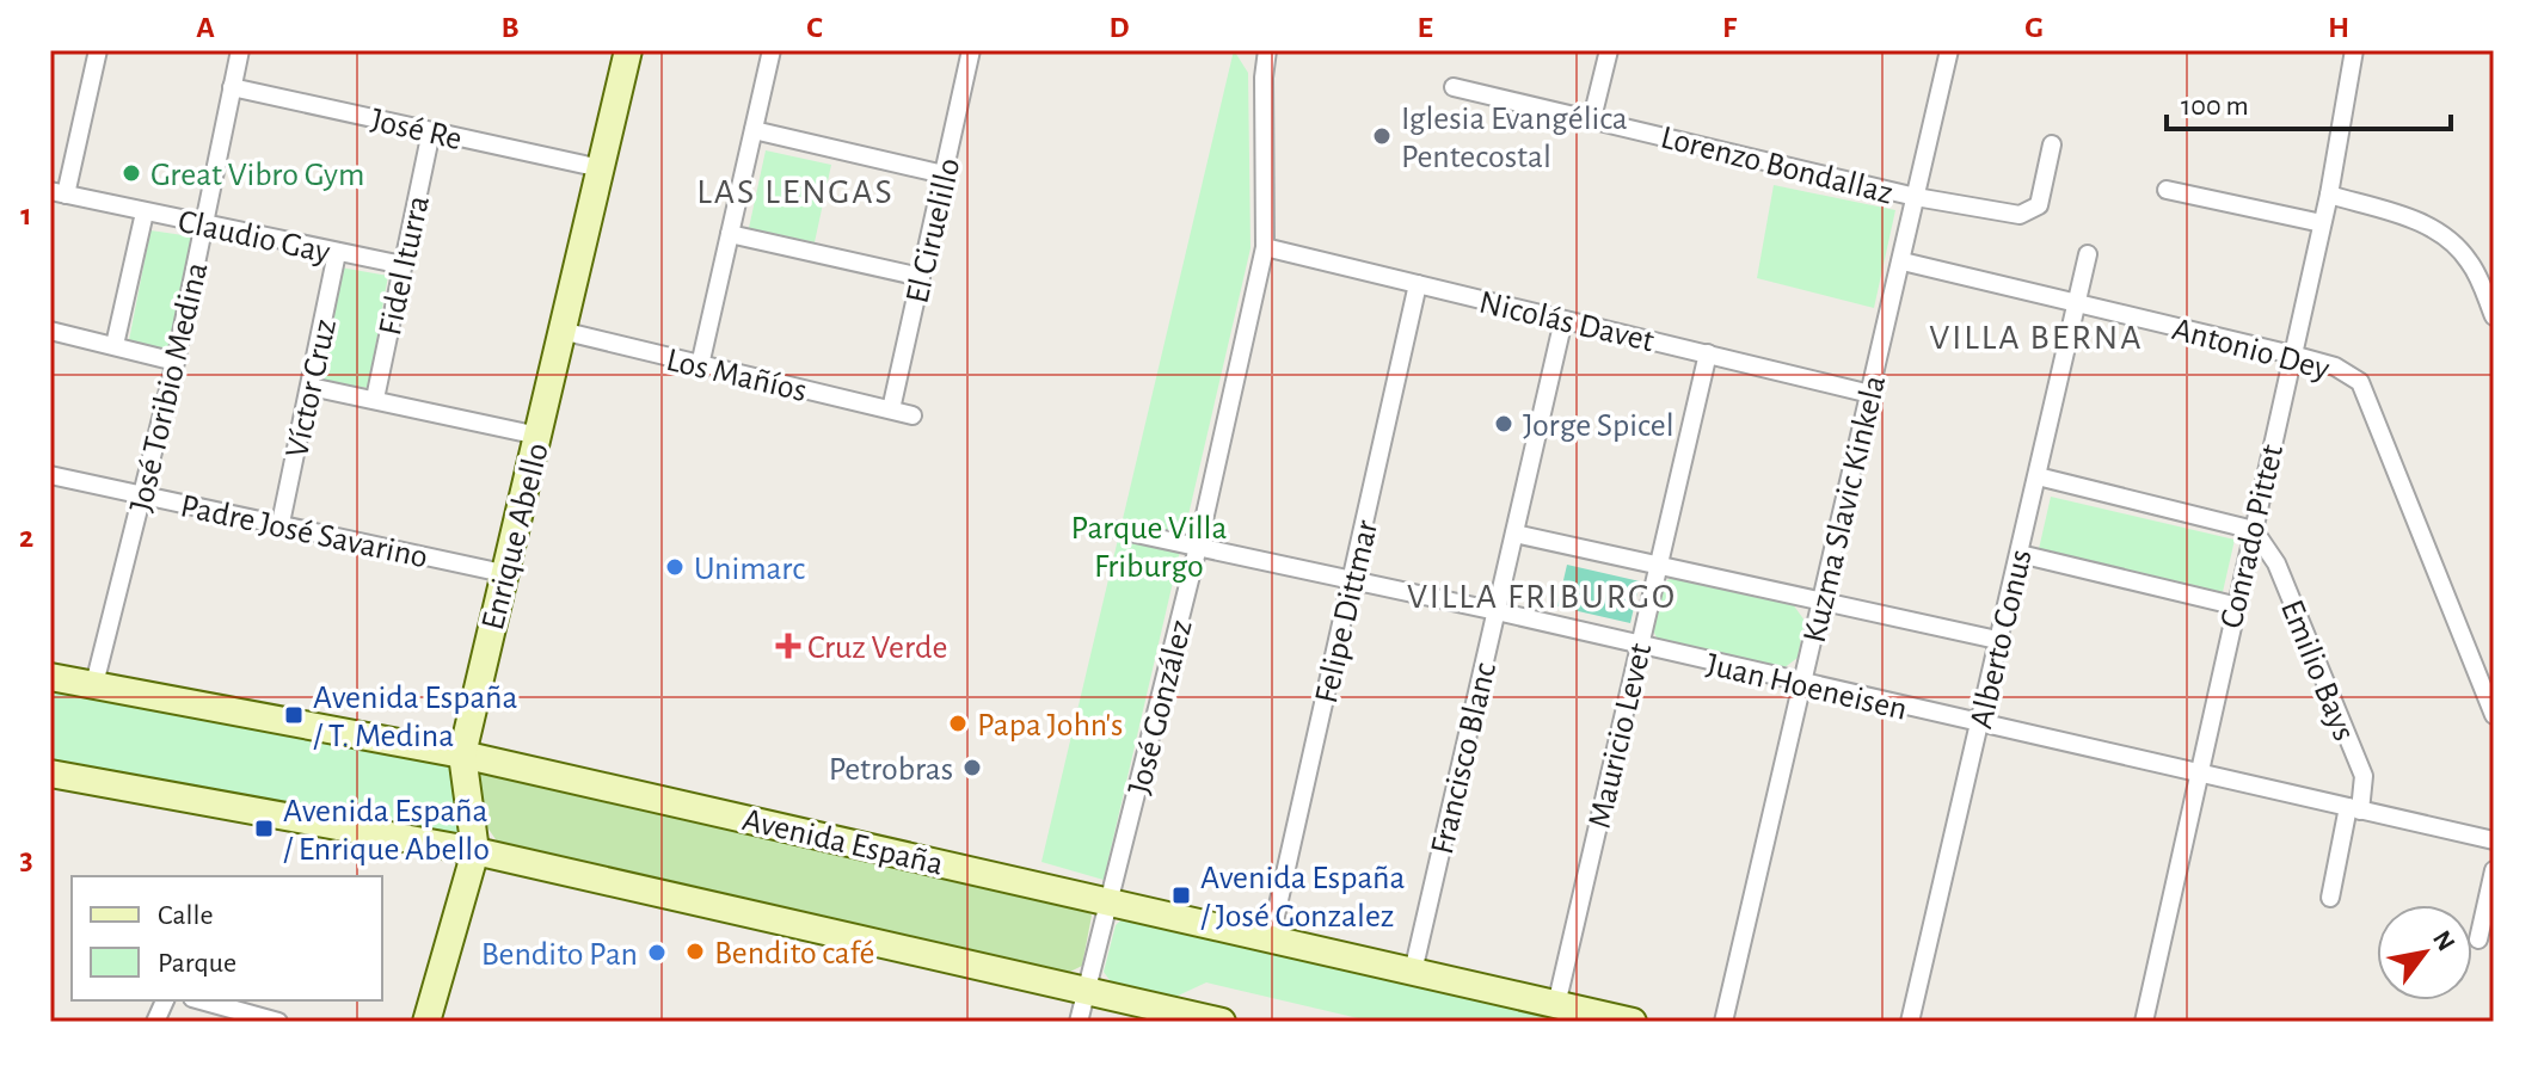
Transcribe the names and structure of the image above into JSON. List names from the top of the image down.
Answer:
{
  "streets": {
    "main road": ["Enrique Abello", "Avenida España"],
    "street": [
      "José Re",
      "Lorenzo Bondallaz",
      "El Ciruelillo",
      "Claudio Gay",
      "Fidel Iturra",
      "Nicolás Davet",
      "Antonio Dey",
      "Los Mañíos",
      "José Toribio Medina",
      "Víctor Cruz",
      "Kuzma Slavic Kinkela",
      "Padre José Savarino",
      "Conrado Pittet",
      "Felipe Dittmar",
      "Alberto Conus",
      "Emilio Bays",
      "Juan Hoeneisen",
      "José González",
      "Mauricio Levet",
      "Francisco Blanc"
    ]
  },
  "crossings": [
    ["José Re", "Fidel Iturra"],
    ["José Re", "José Toribio Medina"],
    ["José Re", "Enrique Abello"],
    ["Lorenzo Bondallaz", "Kuzma Slavic Kinkela"],
    ["El Ciruelillo", "Los Mañíos"],
    ["Claudio Gay", "Fidel Iturra"],
    ["Claudio Gay", "José Toribio Medina"],
    ["Claudio Gay", "Víctor Cruz"],
    ["Nicolás Davet", "Kuzma Slavic Kinkela"],
    ["Nicolás Davet", "Felipe Dittmar"],
    ["Nicolás Davet", "José González"],
    ["Nicolás Davet", "Mauricio Levet"],
    ["Nicolás Davet", "Francisco Blanc"],
    ["Antonio Dey", "Kuzma Slavic Kinkela"],
    ["Antonio Dey", "Conrado Pittet"],
    ["Antonio Dey", "Alberto Conus"],
    ["Los Mañíos", "Enrique Abello"],
    ["José Toribio Medina", "Padre José Savarino"],
    ["José Toribio Medina", "Avenida España"],
    ["Víctor Cruz", "Padre José Savarino"],
    ["Kuzma Slavic Kinkela", "Juan Hoeneisen"],
    ["Padre José Savarino", "Enrique Abello"],
    ["Enrique Abello", "Avenida España"],
    ["Conrado Pittet", "Emilio Bays"],
    ["Conrado Pittet", "Juan Hoeneisen"],
    ["Felipe Dittmar", "Juan Hoeneisen"],
    ["Felipe Dittmar", "Avenida España"],
    ["Alberto Conus", "Juan Hoeneisen"],
    ["Emilio Bays", "Juan Hoeneisen"],
    ["Juan Hoeneisen", "José González"],
    ["Juan Hoeneisen", "Mauricio Levet"],
    ["Juan Hoeneisen", "Francisco Blanc"],
    ["José González", "Avenida España"],
    ["Mauricio Levet", "Avenida España"],
    ["Francisco Blanc", "Avenida España"]
  ],
  "districts": ["LAS LENGAS", "VILLA BERNA", "VILLA FRIBURGO"],
  "parks": ["Parque Villa Friburgo"],
  "places": {
    "other": [
      "Iglesia Evangélica Pentecostal",
      "Great Vibro Gym",
      "Jorge Spicel",
      "Unimarc",
      "Papa John's",
      "Petrobras",
      "Bendito café",
      "Bendito Pan"
    ],
    "health": ["Cruz Verde"],
    "transit": ["Avenida España / T. Medina", "Avenida España / Enrique Abello", "Avenida España / José Gonzalez"]
  },
  "legend": ["Calle", "Parque"],
  "scale_bar": "100 m",
  "north": "top right",
  "grid": {
    "columns": [
      "A",
      "B",
      "C",
      "D",
      "E",
      "F",
      "G",
      "H"
    ],
    "rows": ["1", "2", "3"]
  }
}
